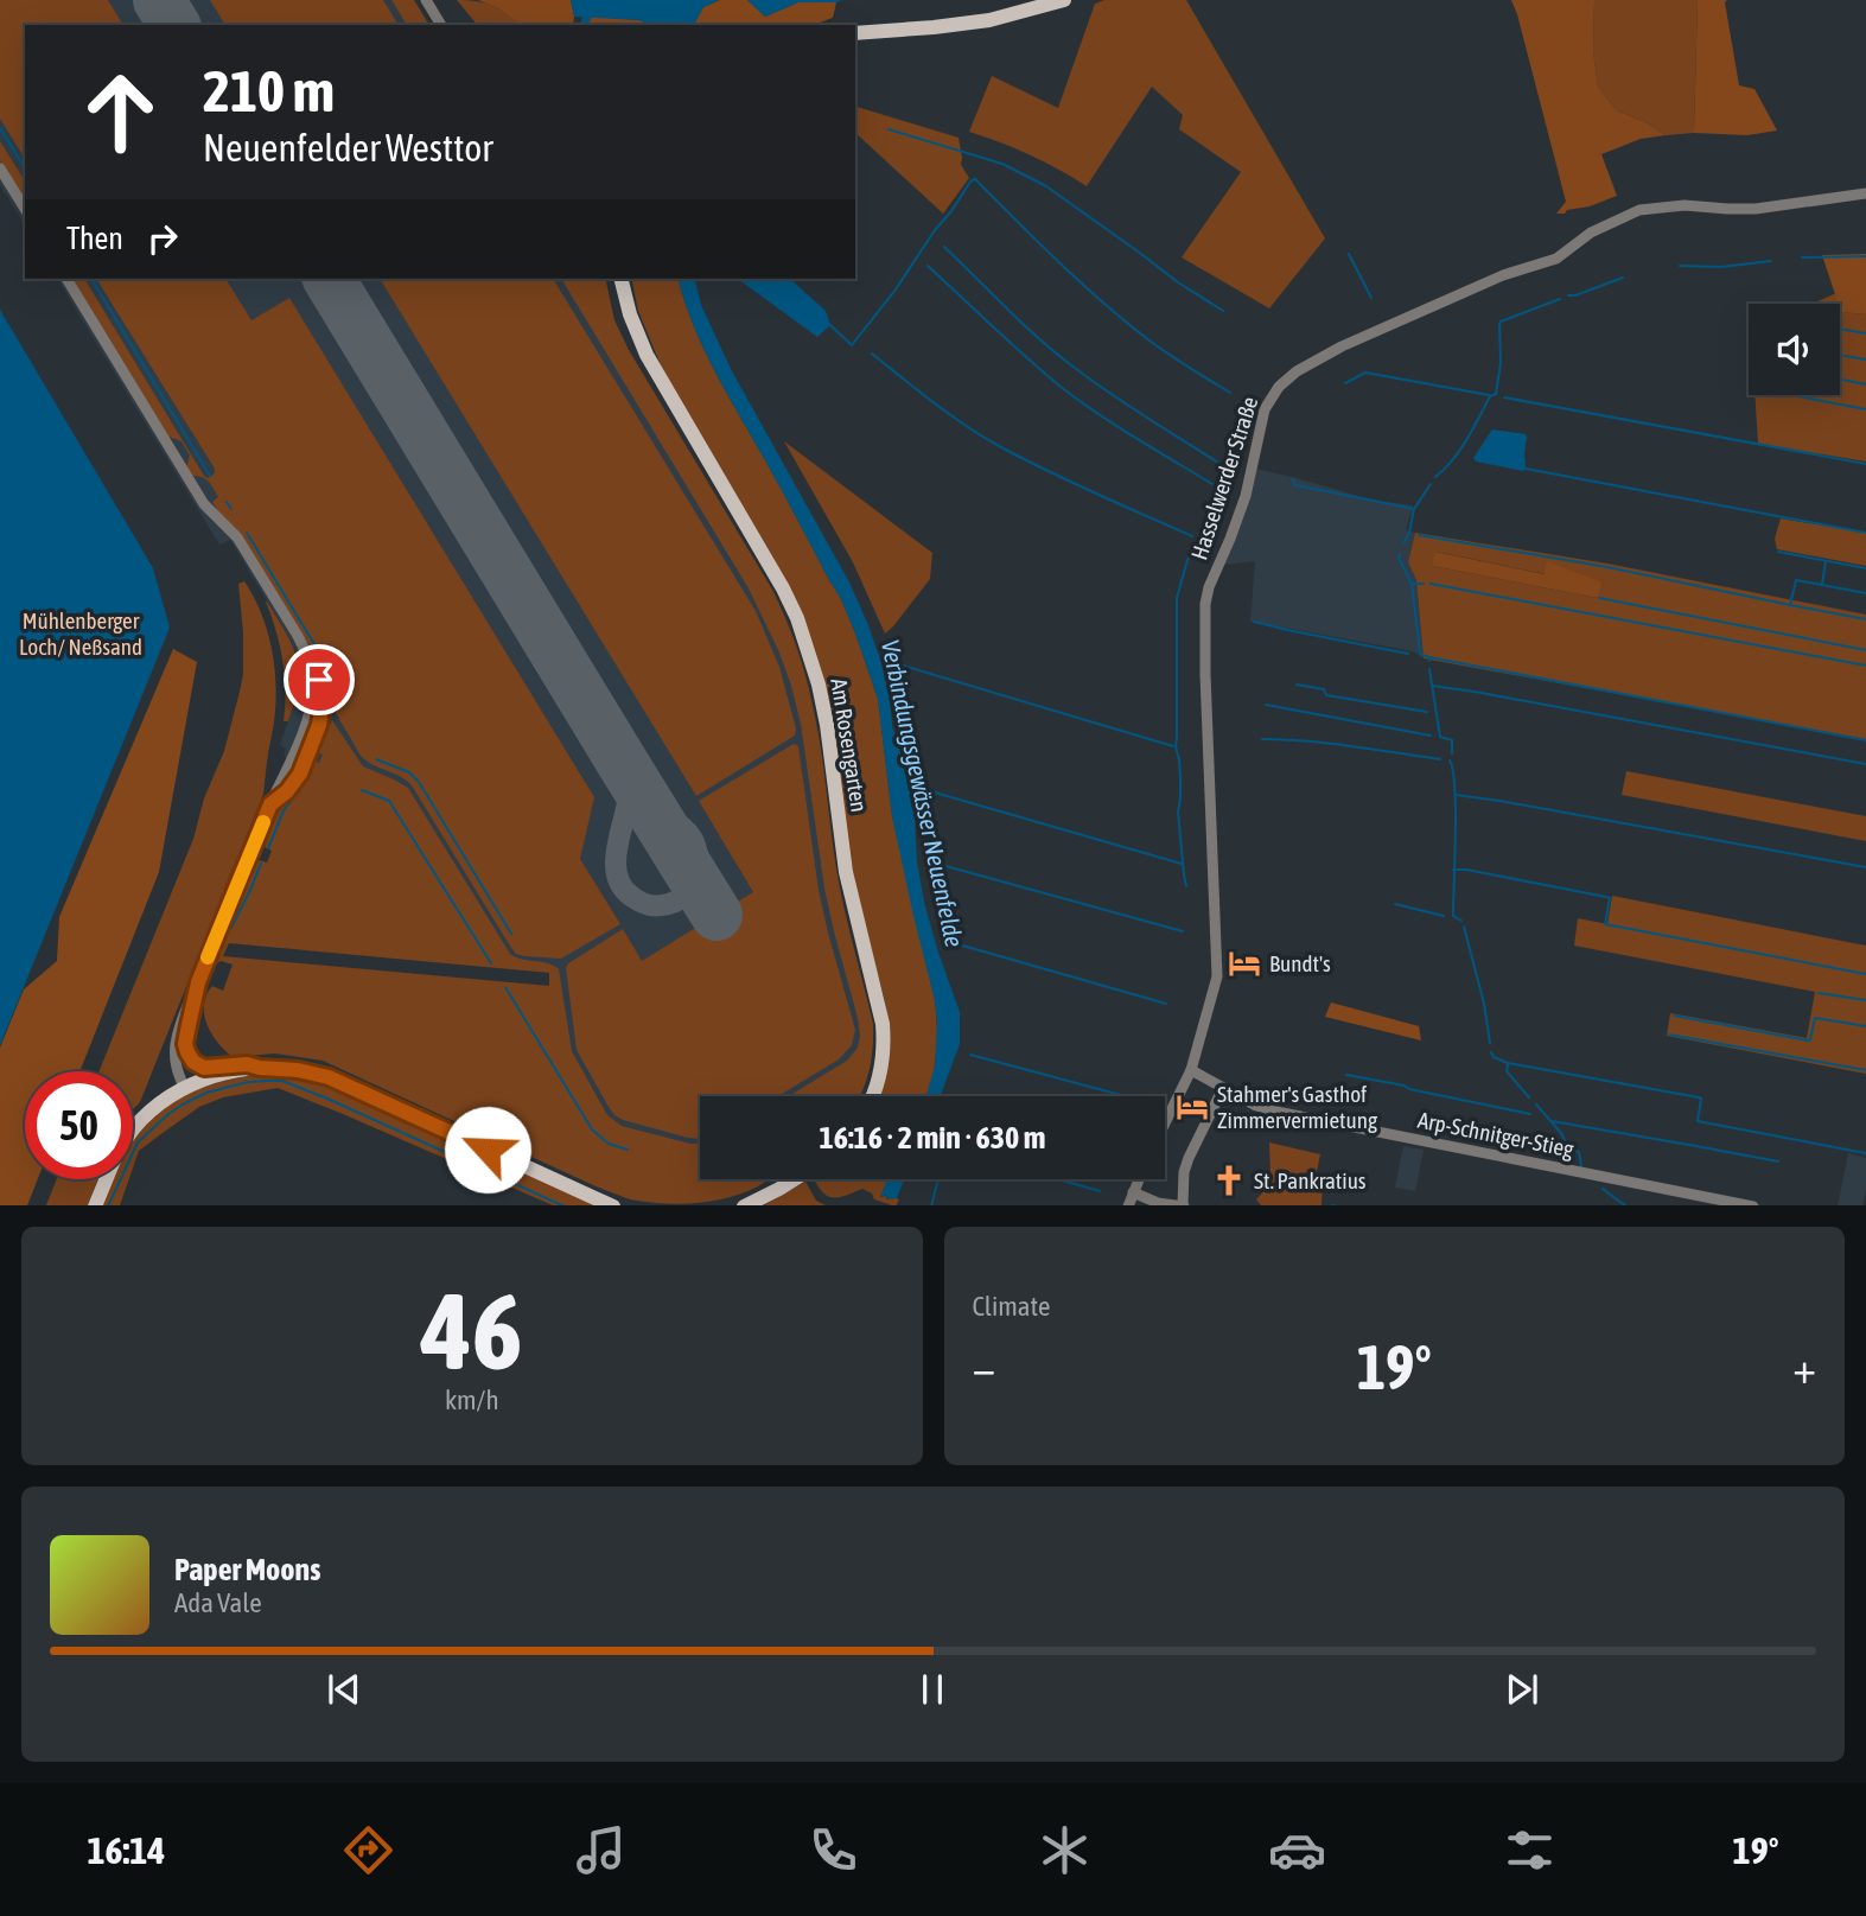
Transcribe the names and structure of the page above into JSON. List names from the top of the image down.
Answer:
{
  "streets": {
    "main road": ["Am Rosengarten"],
    "street": ["Hasselwerder Straße", "Arp-Schnitger-Stieg"]
  },
  "crossings": [
    ["Hasselwerder Straße", "Arp-Schnitger-Stieg"]
  ],
  "water": ["Verbindungsgewässer Neuenfelde"],
  "parks": ["Mühlenberger Loch/ Neßsand"],
  "places": {
    "hotel": ["Bundt's", "Stahmer's Gasthof Zimmervermietung"],
    "church": ["St. Pankratius"]
  },
  "page": {
    "turn": ["210 m", "Neuenfelder Westtor"],
    "then": "Then",
    "limit": "50",
    "trip": "16:16 · 2 min · 630 m",
    "tile": [
      ["46", "km/h"],
      "Climate"
    ],
    "heat": ["−", "19°", "+"],
    "song": ["Paper Moons", "Ada Vale"],
    "tabs": ["16:14", "19°"]
  }
}
